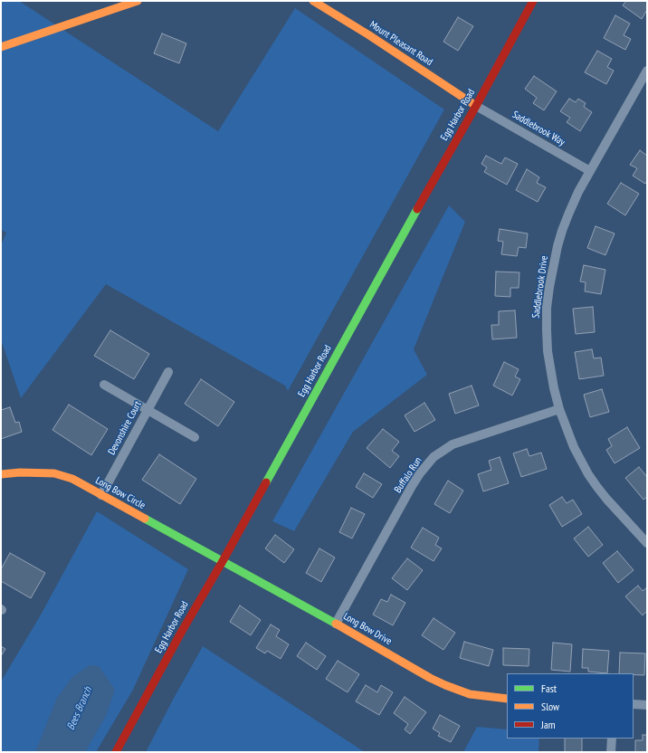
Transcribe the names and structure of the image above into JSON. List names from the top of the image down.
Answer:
{
  "streets": {
    "street": [
      "Mount Pleasant Road",
      "Egg Harbor Road",
      "Saddlebrook Way",
      "Saddlebrook Drive",
      "Devonshire Court",
      "Buffalo Run",
      "Long Bow Circle",
      "Long Bow Drive"
    ]
  },
  "crossings": [
    ["Mount Pleasant Road", "Egg Harbor Road"],
    ["Mount Pleasant Road", "Saddlebrook Way"],
    ["Egg Harbor Road", "Saddlebrook Way"],
    ["Egg Harbor Road", "Long Bow Circle"],
    ["Egg Harbor Road", "Long Bow Drive"],
    ["Saddlebrook Way", "Saddlebrook Drive"],
    ["Saddlebrook Drive", "Buffalo Run"],
    ["Devonshire Court", "Long Bow Circle"],
    ["Buffalo Run", "Long Bow Drive"],
    ["Long Bow Circle", "Long Bow Drive"]
  ],
  "water": ["Bees Branch"],
  "legend": ["Fast", "Slow", "Jam"]
}
